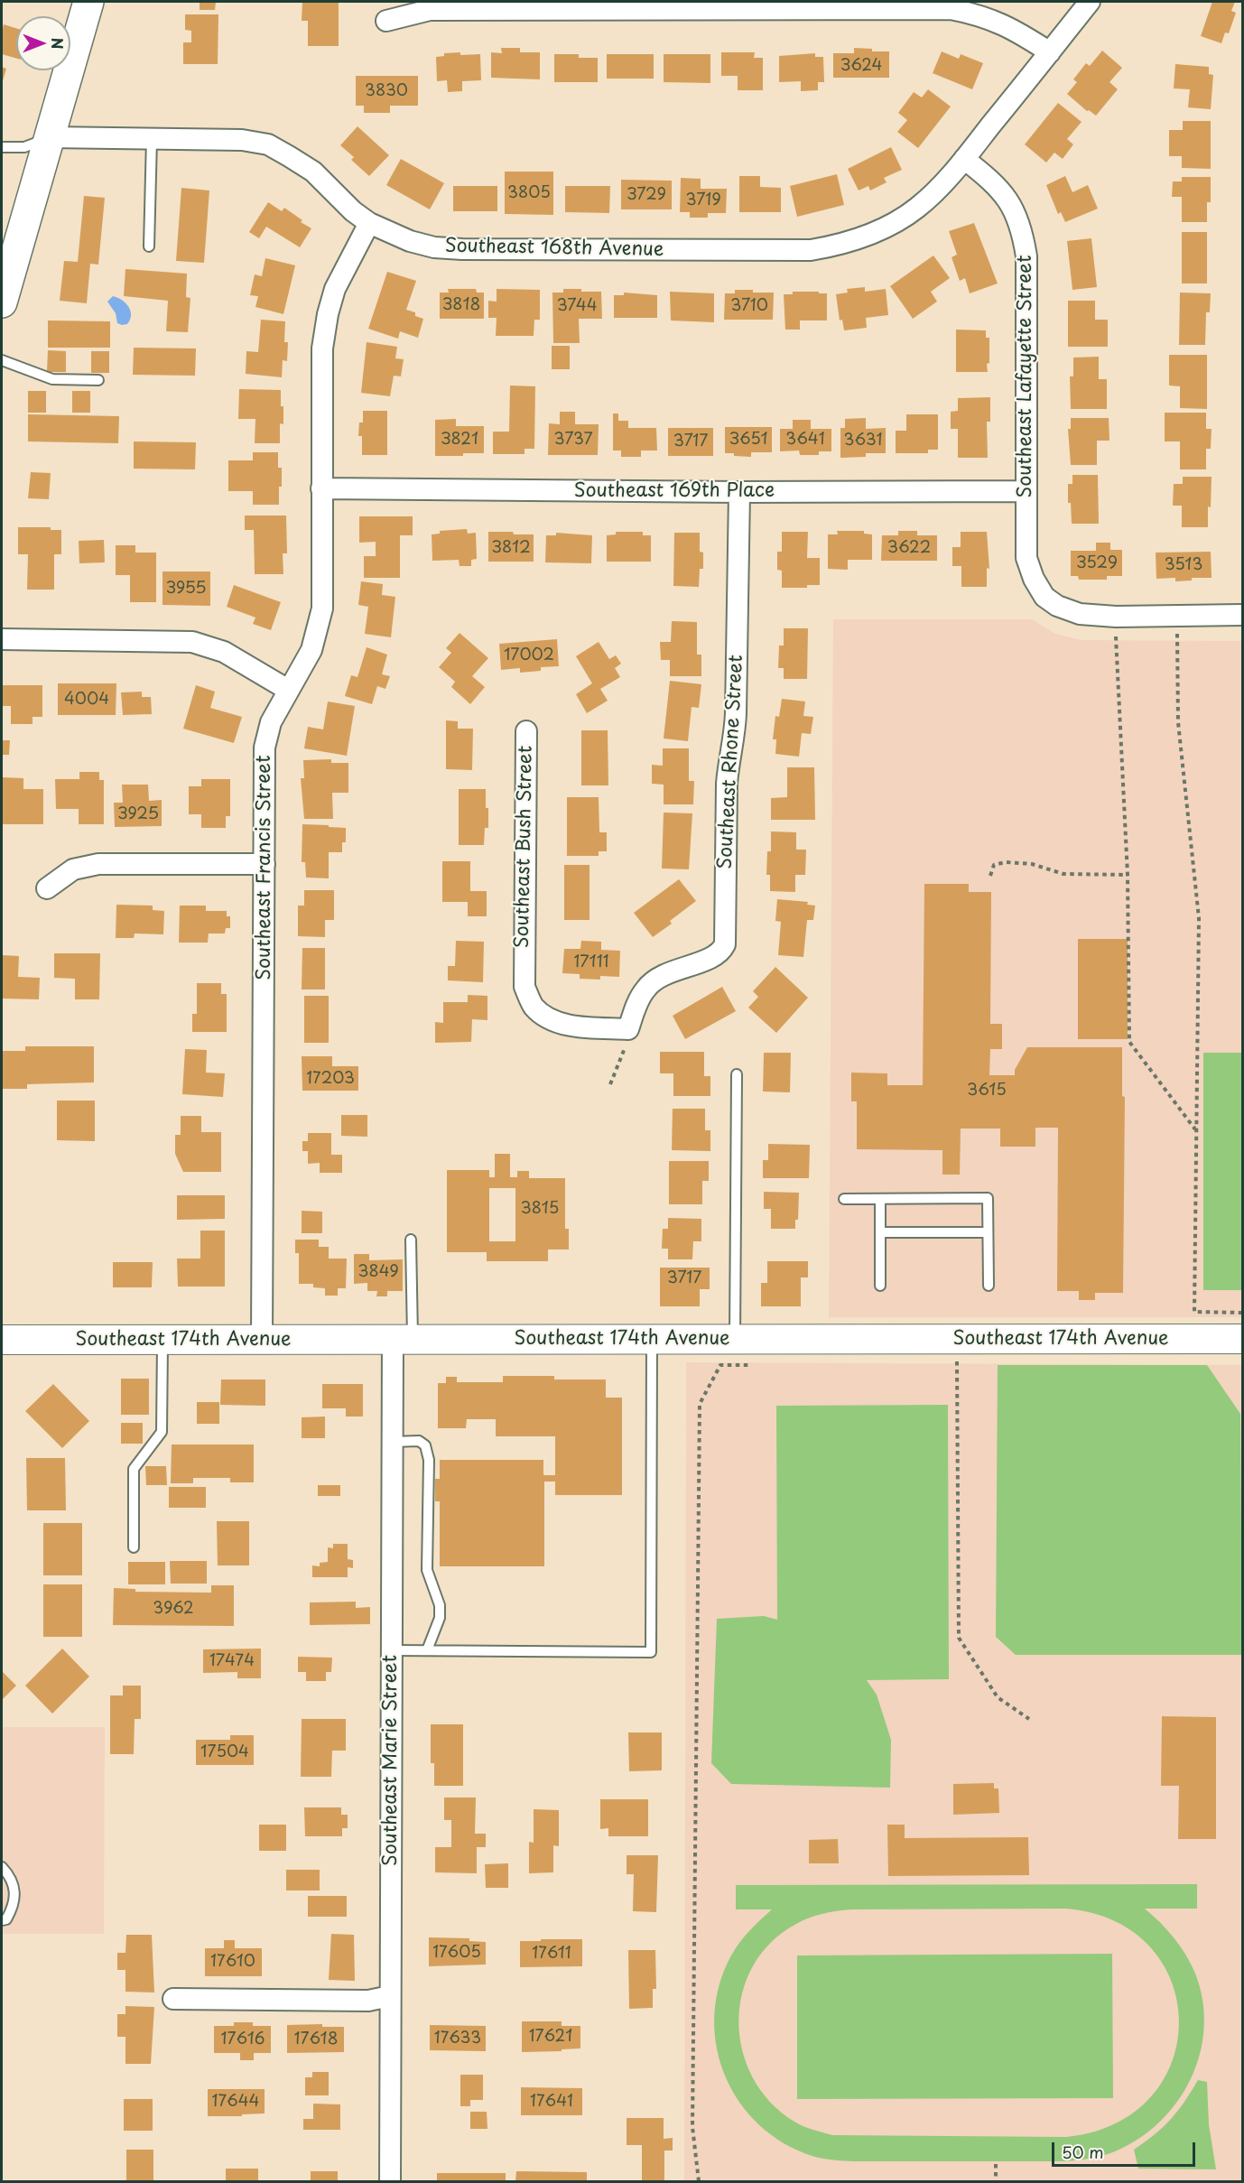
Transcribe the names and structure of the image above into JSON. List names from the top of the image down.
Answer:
{
  "streets": {
    "street": [
      "Southeast 168th Avenue",
      "Southeast Lafayette Street",
      "Southeast 169th Place",
      "Southeast Rhone Street",
      "Southeast Bush Street",
      "Southeast Francis Street",
      "Southeast 174th Avenue",
      "Southeast Marie Street"
    ]
  },
  "crossings": [
    ["Southeast 168th Avenue", "Southeast Lafayette Street"],
    ["Southeast 168th Avenue", "Southeast Francis Street"],
    ["Southeast Lafayette Street", "Southeast 169th Place"],
    ["Southeast 169th Place", "Southeast Rhone Street"],
    ["Southeast 169th Place", "Southeast Francis Street"],
    ["Southeast Rhone Street", "Southeast Bush Street"],
    ["Southeast Francis Street", "Southeast 174th Avenue"],
    ["Southeast 174th Avenue", "Southeast Marie Street"]
  ],
  "house_numbers": [
    "3624",
    "3830",
    "3805",
    "3729",
    "3719",
    "3818",
    "3744",
    "3710",
    "3821",
    "3737",
    "3651",
    "3641",
    "3631",
    "3717",
    "3812",
    "3622",
    "3529",
    "3513",
    "3955",
    "17002",
    "4004",
    "3925",
    "17111",
    "17203",
    "3615",
    "3815",
    "3849",
    "3717",
    "3962",
    "17474",
    "17504",
    "17605",
    "17611",
    "17610",
    "17621",
    "17633",
    "17616",
    "17618",
    "17644",
    "17641"
  ],
  "scale_bar": "50 m",
  "north": "right"
}
